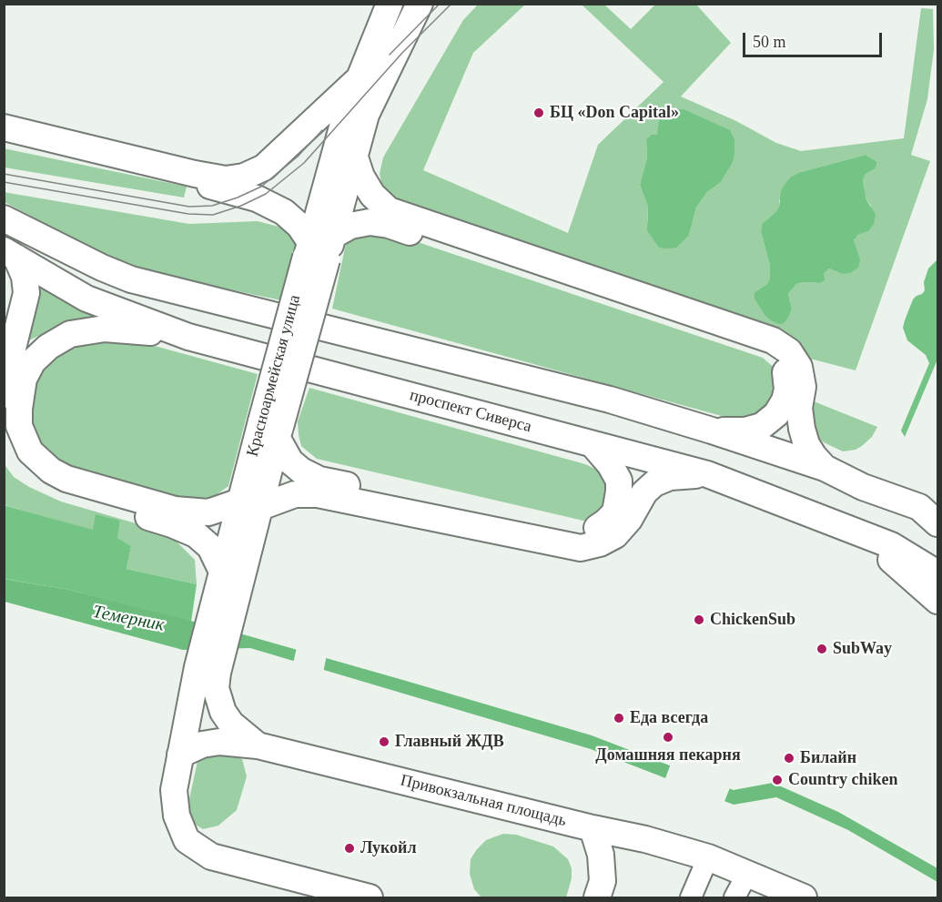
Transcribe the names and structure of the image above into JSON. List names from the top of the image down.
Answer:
{
  "streets": {
    "main road": ["Красноармейская улица", "проспект Сиверса", "Привокзальная площадь"]
  },
  "crossings": [
    ["Красноармейская улица", "Привокзальная площадь"]
  ],
  "water": ["Темерник"],
  "places": [
    "БЦ «Don Capital»",
    "ChickenSub",
    "SubWay",
    "Еда всегда",
    "Домашняя пекарня",
    "Главный ЖДВ",
    "Билайн",
    "Country chiken",
    "Лукойл"
  ],
  "scale_bar": "50 m"
}
